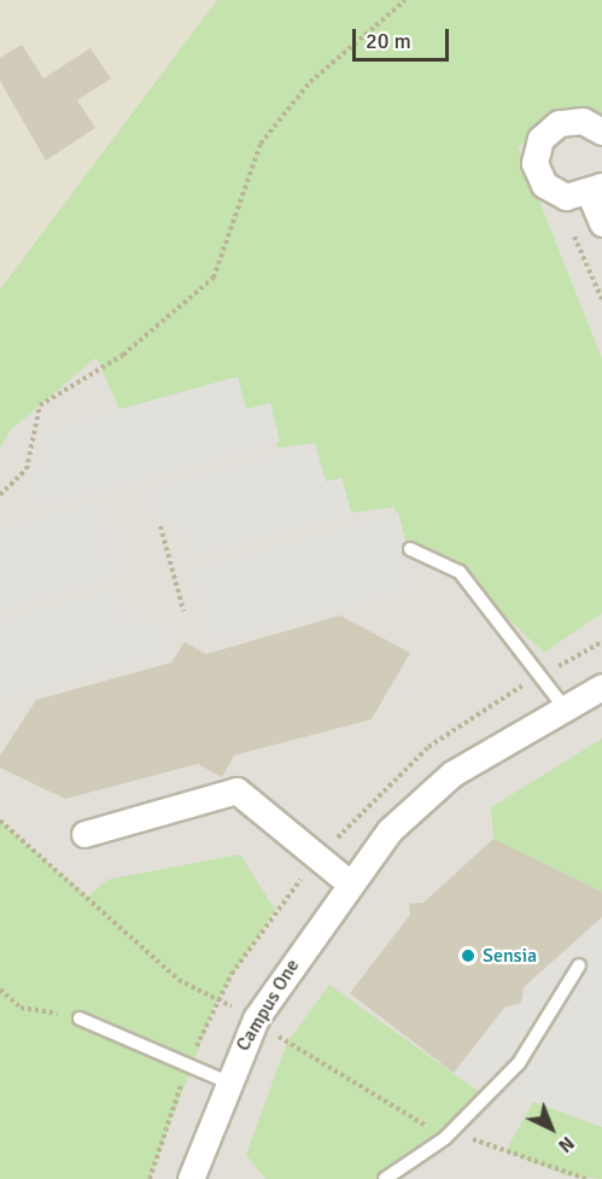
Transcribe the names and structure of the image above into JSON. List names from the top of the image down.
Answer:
{
  "streets": {
    "street": ["Campus One"]
  },
  "places": ["Sensia"],
  "scale_bar": "20 m",
  "north": "bottom right"
}
